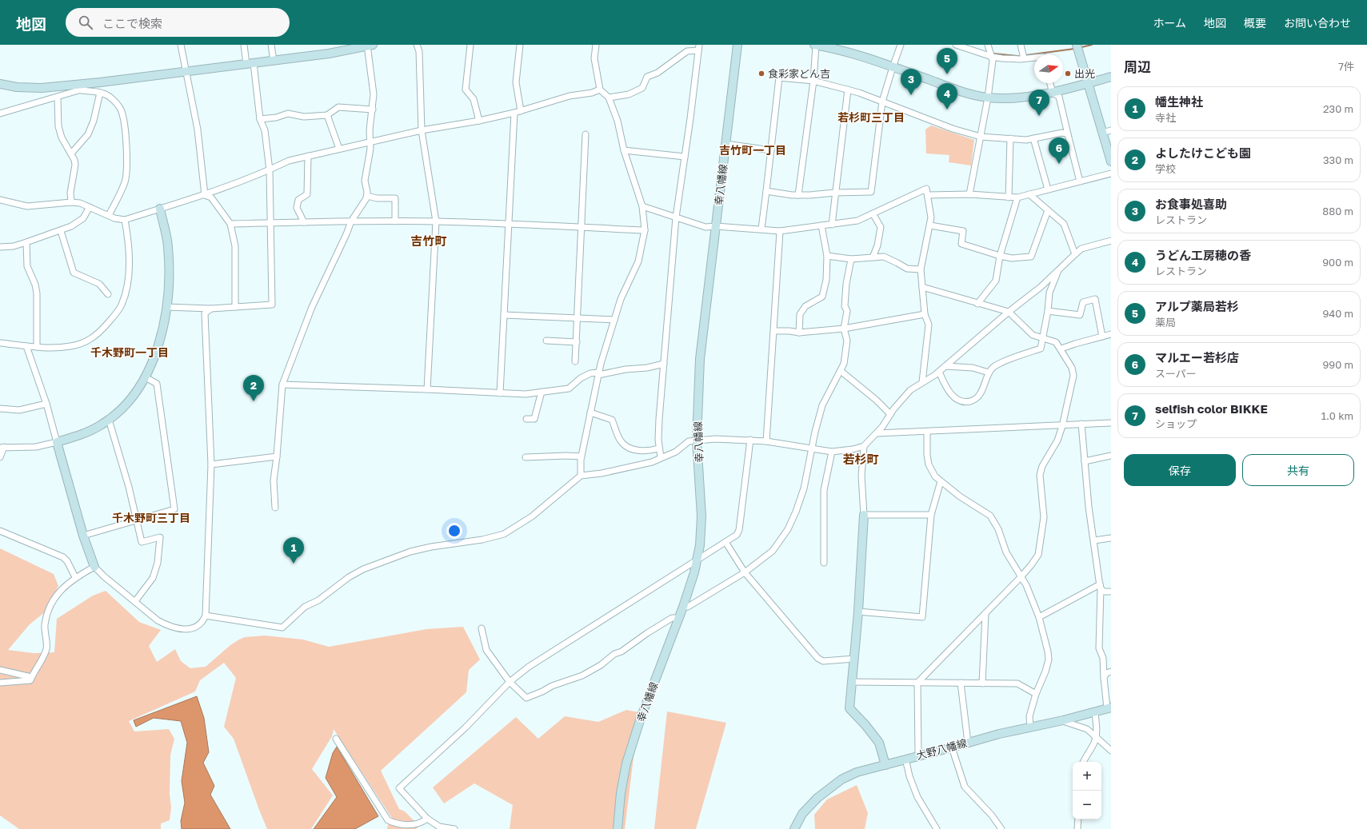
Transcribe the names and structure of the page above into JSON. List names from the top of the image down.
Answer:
{
  "streets": {
    "street": ["幸八幡線", "大野八幡線"]
  },
  "districts": [
    "若杉町三丁目",
    "吉竹町一丁目",
    "吉竹町",
    "千木野町一丁目",
    "若杉町",
    "千木野町三丁目"
  ],
  "places": ["食彩家どん吉", "出光"],
  "north": "right",
  "page": {
    "header": "地図",
    "search": "ここで検索",
    "nav": [
      "ホーム",
      "地図",
      "概要",
      "お問い合わせ"
    ],
    "heading": ["周辺", "7件"],
    "pins": [
      "5",
      "3",
      "4",
      "7",
      "6",
      "2",
      "1"
    ],
    "list": [
      {
        "mark": "1",
        "name": "幡生神社",
        "note": "寺社",
        "value": "230 m"
      },
      {
        "mark": "2",
        "name": "よしたけこども園",
        "note": "学校",
        "value": "330 m"
      },
      {
        "mark": "3",
        "name": "お食事処喜助",
        "note": "レストラン",
        "value": "880 m"
      },
      {
        "mark": "4",
        "name": "うどん工房穂の香",
        "note": "レストラン",
        "value": "900 m"
      },
      {
        "mark": "5",
        "name": "アルプ薬局若杉",
        "note": "薬局",
        "value": "940 m"
      },
      {
        "mark": "6",
        "name": "マルエー若杉店",
        "note": "スーパー",
        "value": "990 m"
      },
      {
        "mark": "7",
        "name": "selfish color BIKKE",
        "note": "ショップ",
        "value": "1.0 km"
      }
    ],
    "buttons": ["保存", "共有"],
    "map_buttons": ["+", "−"]
  }
}
